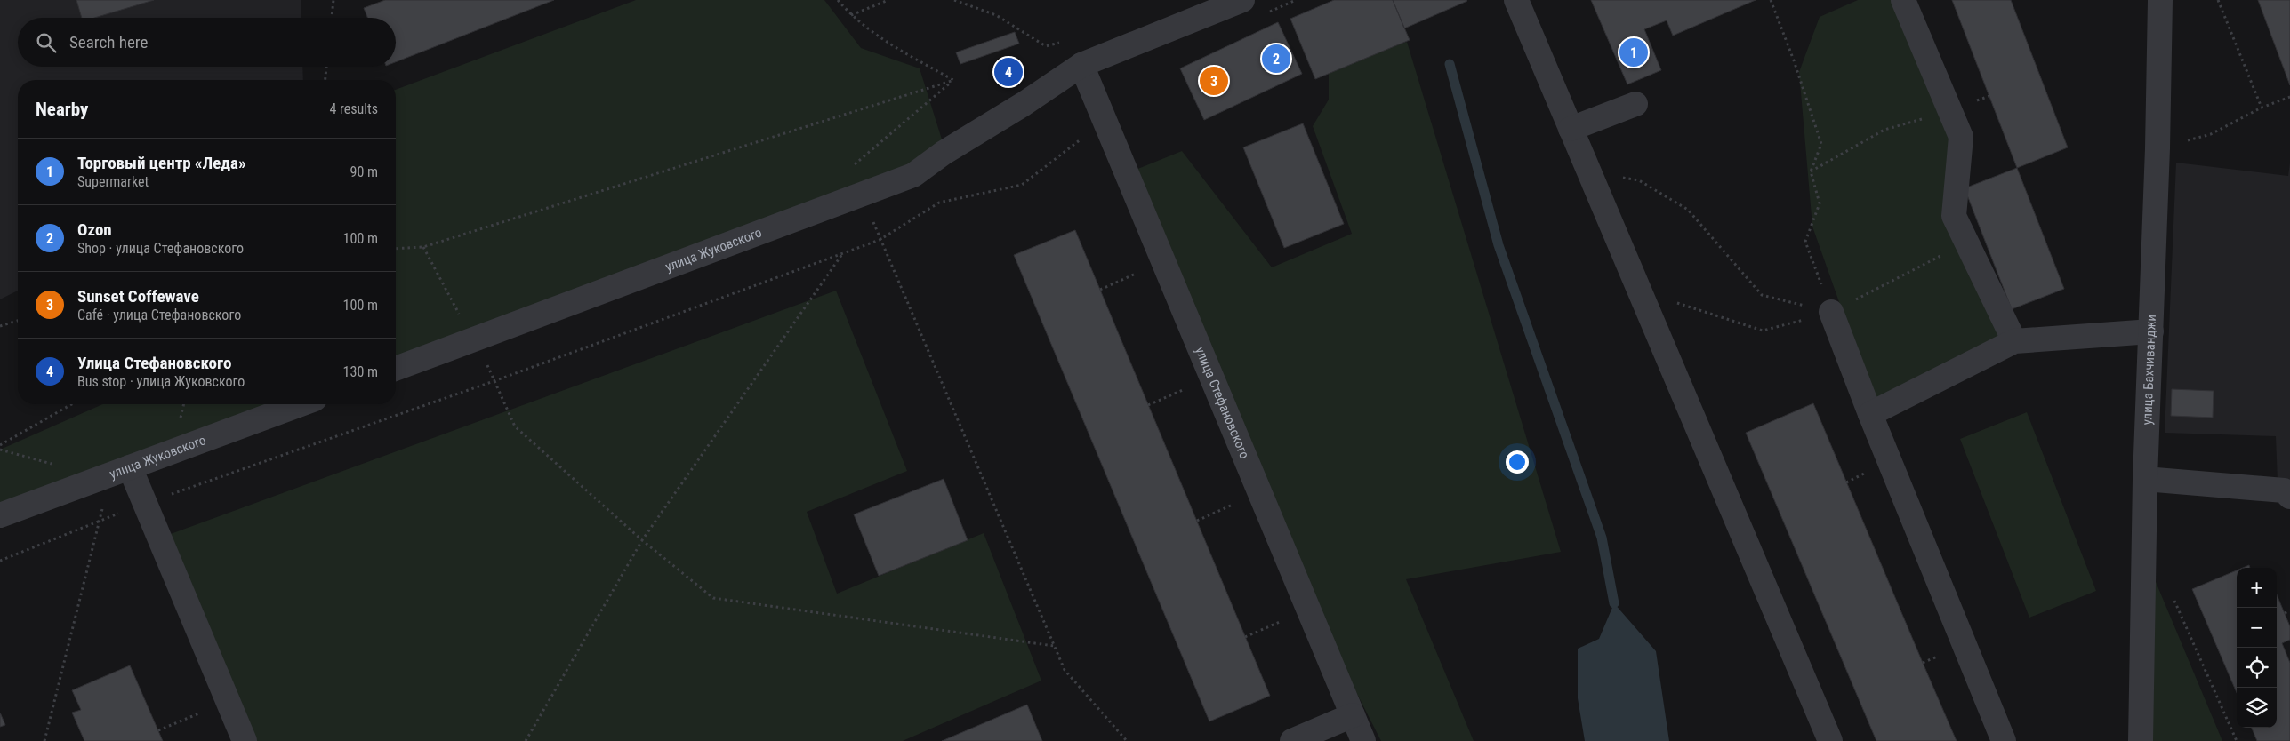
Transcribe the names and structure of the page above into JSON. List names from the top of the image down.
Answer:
{
  "streets": {
    "street": ["улица Жуковского", "улица Бахчиванджи", "улица Стефановского"]
  },
  "crossings": [
    ["улица Жуковского", "улица Стефановского"]
  ],
  "page": {
    "search": "Search here",
    "pins": [
      "1",
      "2",
      "4",
      "3"
    ],
    "heading": ["Nearby", "4 results"],
    "list": [
      {
        "mark": "1",
        "name": "Торговый центр «Леда»",
        "note": "Supermarket",
        "value": "90 m"
      },
      {
        "mark": "2",
        "name": "Ozon",
        "note": "Shop · улица Стефановского",
        "value": "100 m"
      },
      {
        "mark": "3",
        "name": "Sunset Coffewave",
        "note": "Café · улица Стефановского",
        "value": "100 m"
      },
      {
        "mark": "4",
        "name": "Улица Стефановского",
        "note": "Bus stop · улица Жуковского",
        "value": "130 m"
      }
    ],
    "map_buttons": ["+", "−"]
  }
}
